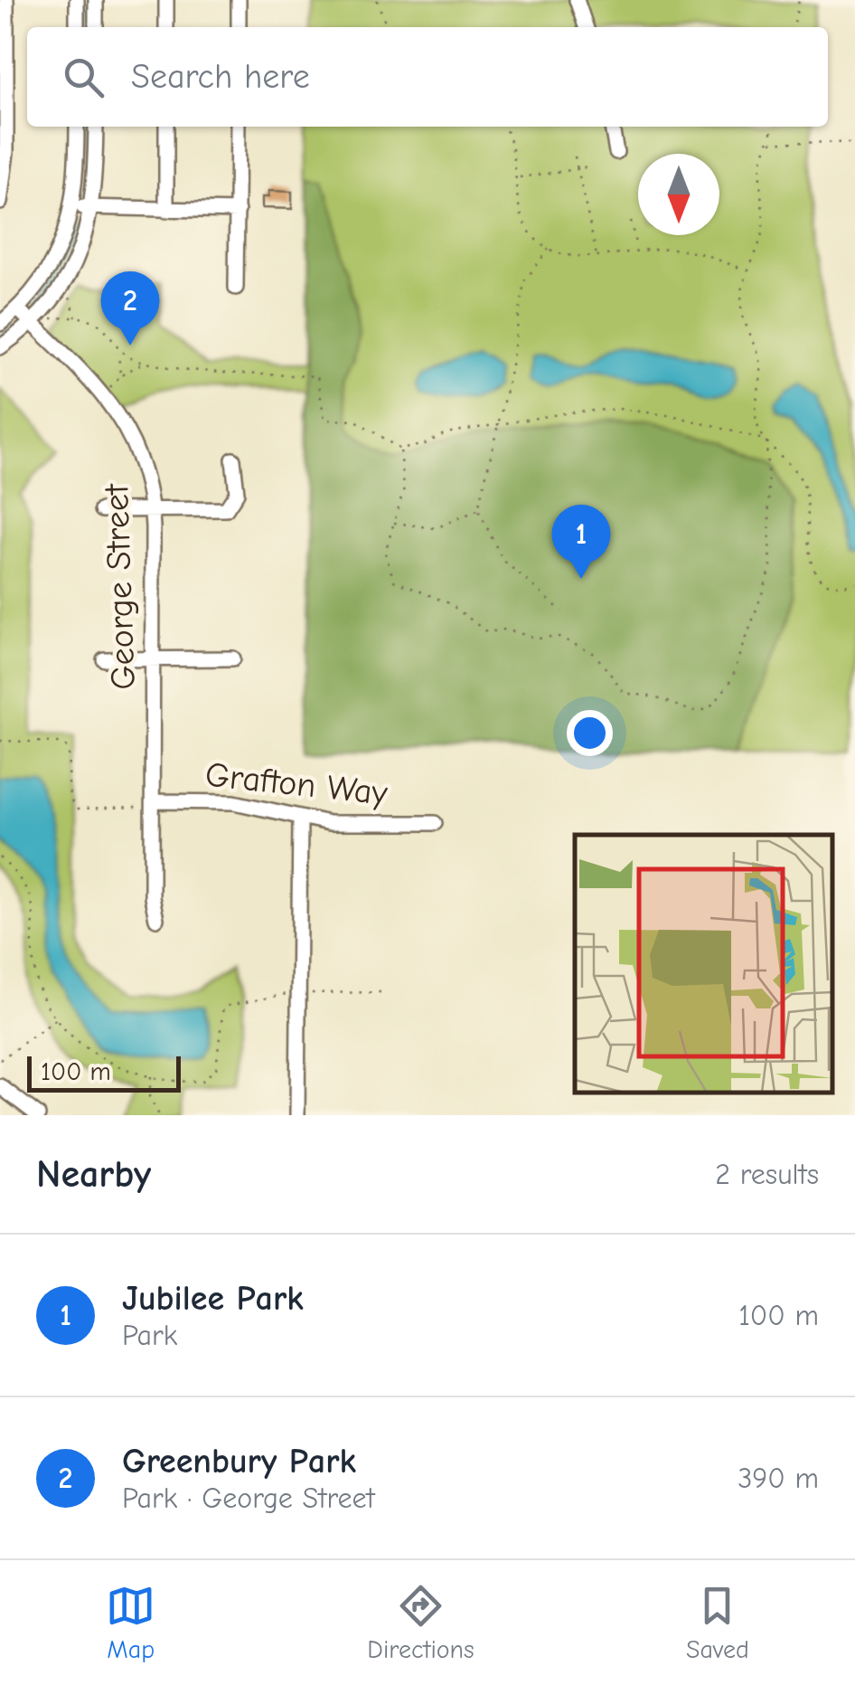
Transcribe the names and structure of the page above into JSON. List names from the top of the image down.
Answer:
{
  "streets": {
    "street": ["George Street", "Grafton Way"]
  },
  "crossings": [
    ["George Street", "Grafton Way"]
  ],
  "scale_bar": "100 m",
  "north": "bottom",
  "page": {
    "search": "Search here",
    "pins": ["2", "1"],
    "scale": "100 m",
    "heading": ["Nearby", "2 results"],
    "list": [
      {
        "mark": "1",
        "name": "Jubilee Park",
        "note": "Park",
        "value": "100 m"
      },
      {
        "mark": "2",
        "name": "Greenbury Park",
        "note": "Park · George Street",
        "value": "390 m"
      }
    ],
    "nav": ["Map", "Directions", "Saved"]
  }
}
